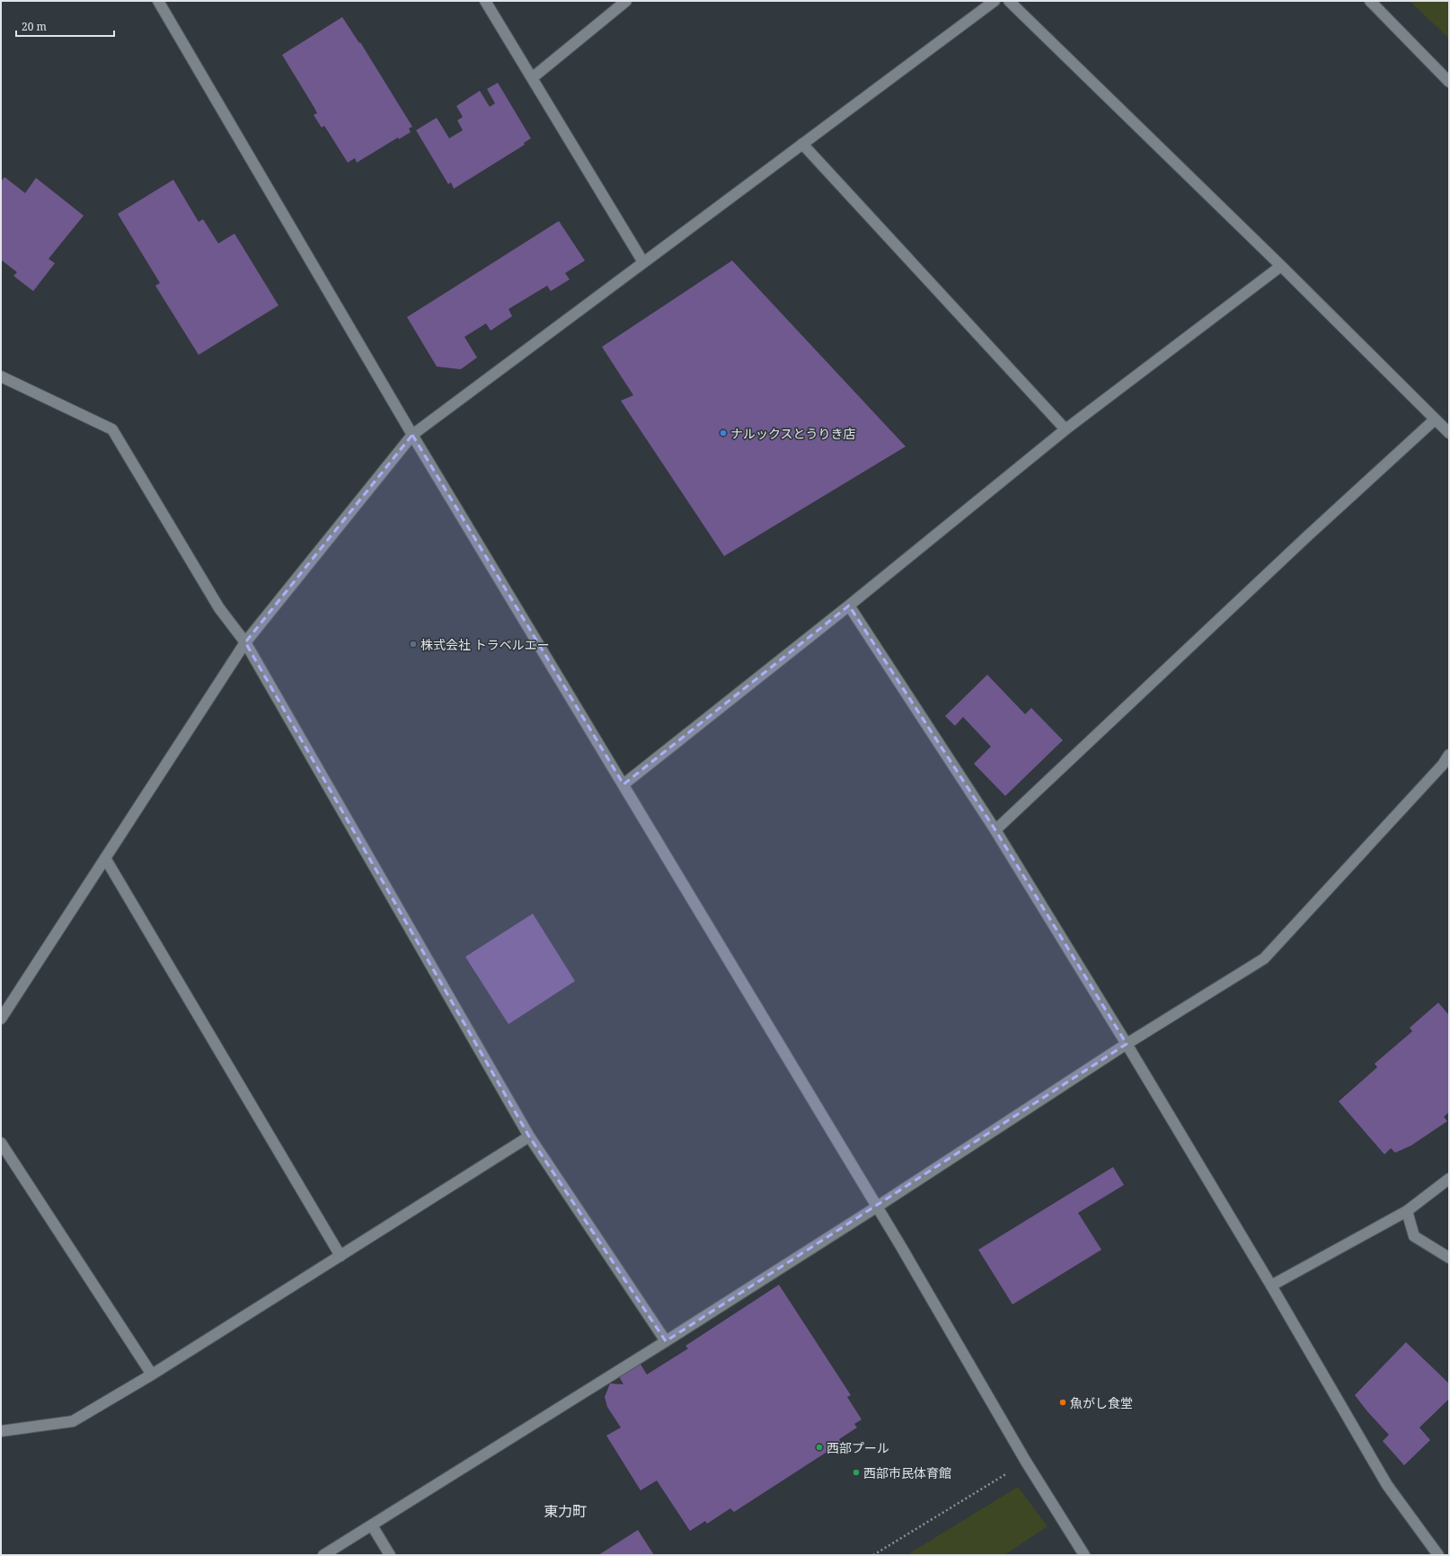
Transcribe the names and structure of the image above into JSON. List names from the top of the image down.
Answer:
{
  "districts": ["東力町"],
  "places": [
    "ナルックスとうりき店",
    "株式会社 トラベルエー",
    "魚がし食堂",
    "西部プール",
    "西部市民体育館"
  ],
  "scale_bar": "20 m"
}
